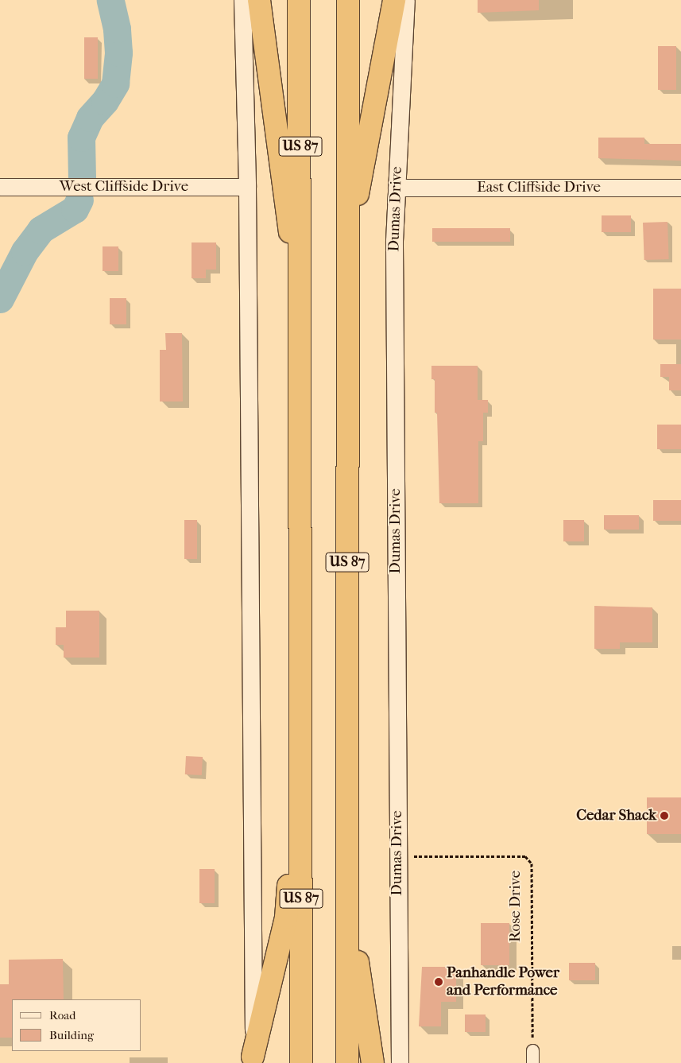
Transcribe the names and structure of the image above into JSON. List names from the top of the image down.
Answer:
{
  "streets": {
    "highway": ["US 87"],
    "main road": ["West Cliffside Drive", "East Cliffside Drive", "Dumas Drive"],
    "path": ["Rose Drive"]
  },
  "crossings": [
    ["East Cliffside Drive", "Dumas Drive"],
    ["Dumas Drive", "Rose Drive"]
  ],
  "places": ["Cedar Shack", "Panhandle Power and Performance"],
  "legend": ["Road", "Building"]
}
